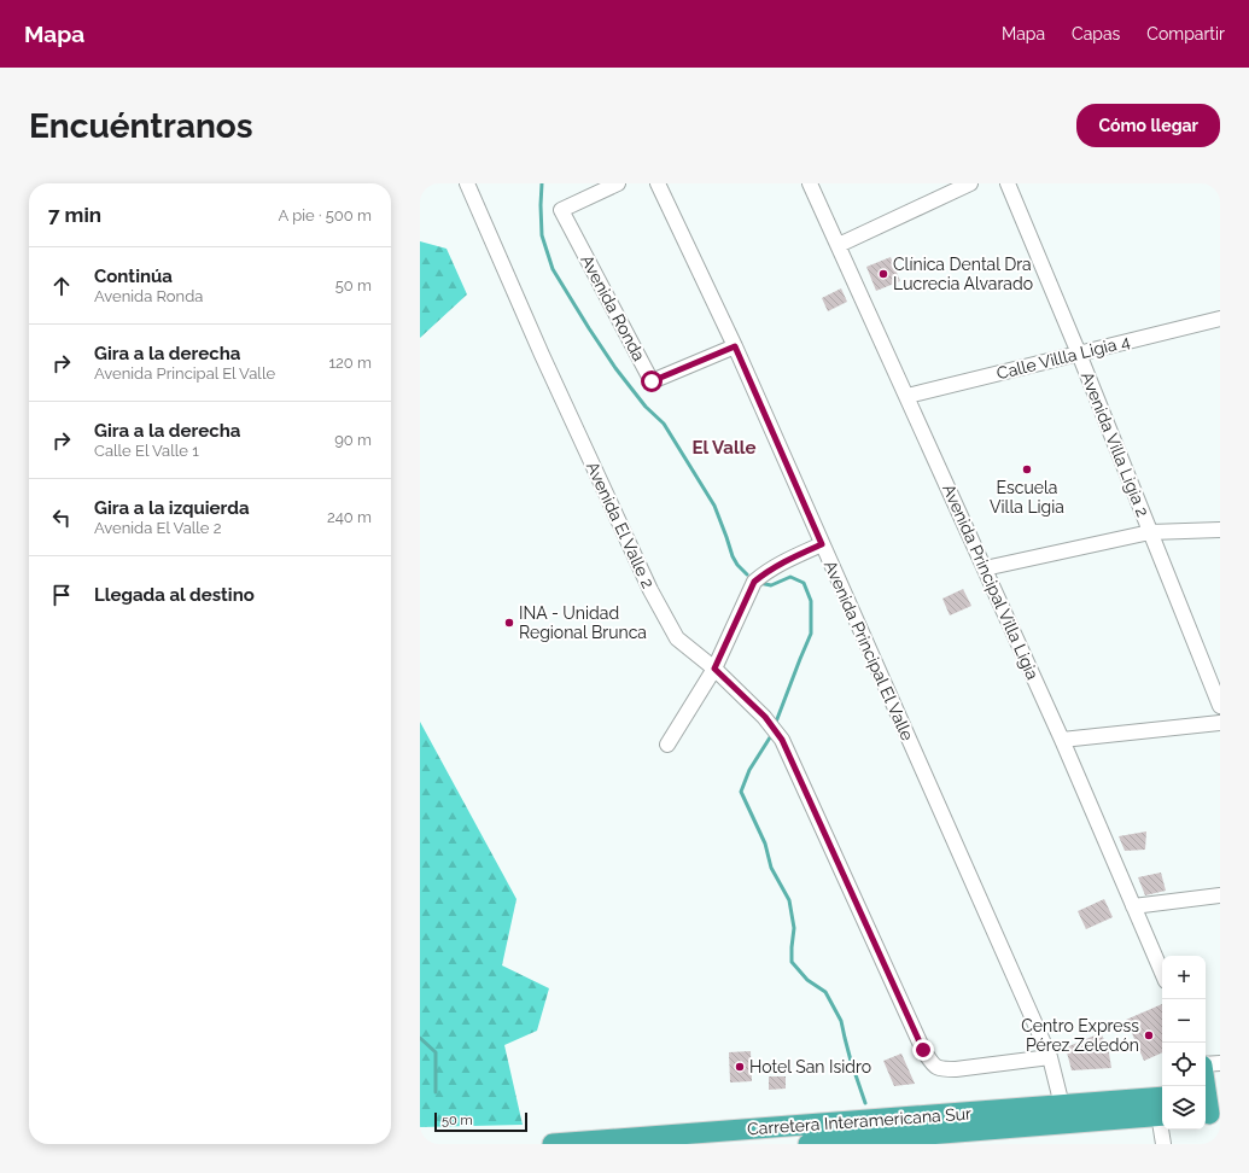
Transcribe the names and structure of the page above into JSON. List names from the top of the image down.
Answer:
{
  "streets": {
    "highway": ["Carretera Interamericana Sur"],
    "street": [
      "Avenida Ronda",
      "Calle Villla Ligia 4",
      "Avenida Villa Ligia 2",
      "Avenida El Valle 2",
      "Avenida Principal Villa Ligia",
      "Avenida Principal El Valle"
    ]
  },
  "crossings": [
    ["Avenida Ronda", "Avenida Principal El Valle"],
    ["Calle Villla Ligia 4", "Avenida Villa Ligia 2"],
    ["Calle Villla Ligia 4", "Avenida Principal Villa Ligia"],
    ["Avenida El Valle 2", "Avenida Principal El Valle"],
    ["Avenida Principal El Valle", "Carretera Interamericana Sur"]
  ],
  "districts": ["El Valle"],
  "places": [
    "Clínica Dental Dra Lucrecia Alvarado",
    "Escuela Villa Ligia",
    "INA - Unidad Regional Brunca",
    "Centro Express Pérez Zeledón",
    "Hotel San Isidro"
  ],
  "scale_bar": "50 m",
  "page": {
    "header": "Mapa",
    "nav": ["Mapa", "Capas", "Compartir"],
    "buttons": "Cómo llegar",
    "title": "Encuéntranos",
    "heading": ["7 min", "A pie · 500 m"],
    "list": [
      ["Continúa", "Avenida Ronda", "50 m"],
      ["Gira a la derecha", "Avenida Principal El Valle", "120 m"],
      ["Gira a la derecha", "Calle El Valle 1", "90 m"],
      ["Gira a la izquierda", "Avenida El Valle 2", "240 m"],
      "Llegada al destino"
    ],
    "map_buttons": ["+", "−"],
    "scale": "50 m"
  }
}
